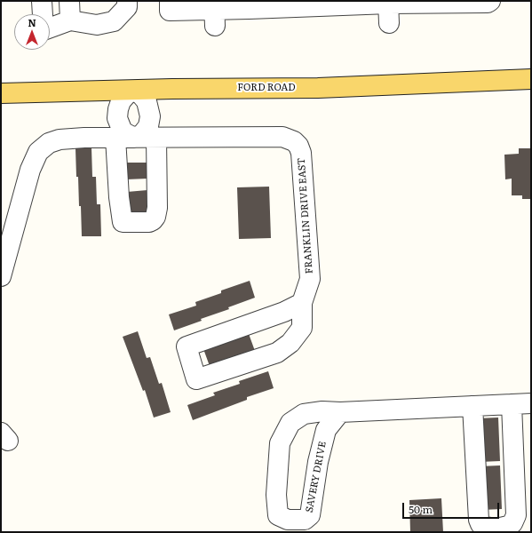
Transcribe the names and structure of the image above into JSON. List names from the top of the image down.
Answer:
{
  "streets": {
    "main road": ["FORD ROAD"],
    "street": ["FRANKLIN DRIVE EAST", "SAVERY DRIVE"]
  },
  "crossings": [
    ["FORD ROAD", "FRANKLIN DRIVE EAST"]
  ],
  "scale_bar": "50 m",
  "north": "top"
}
